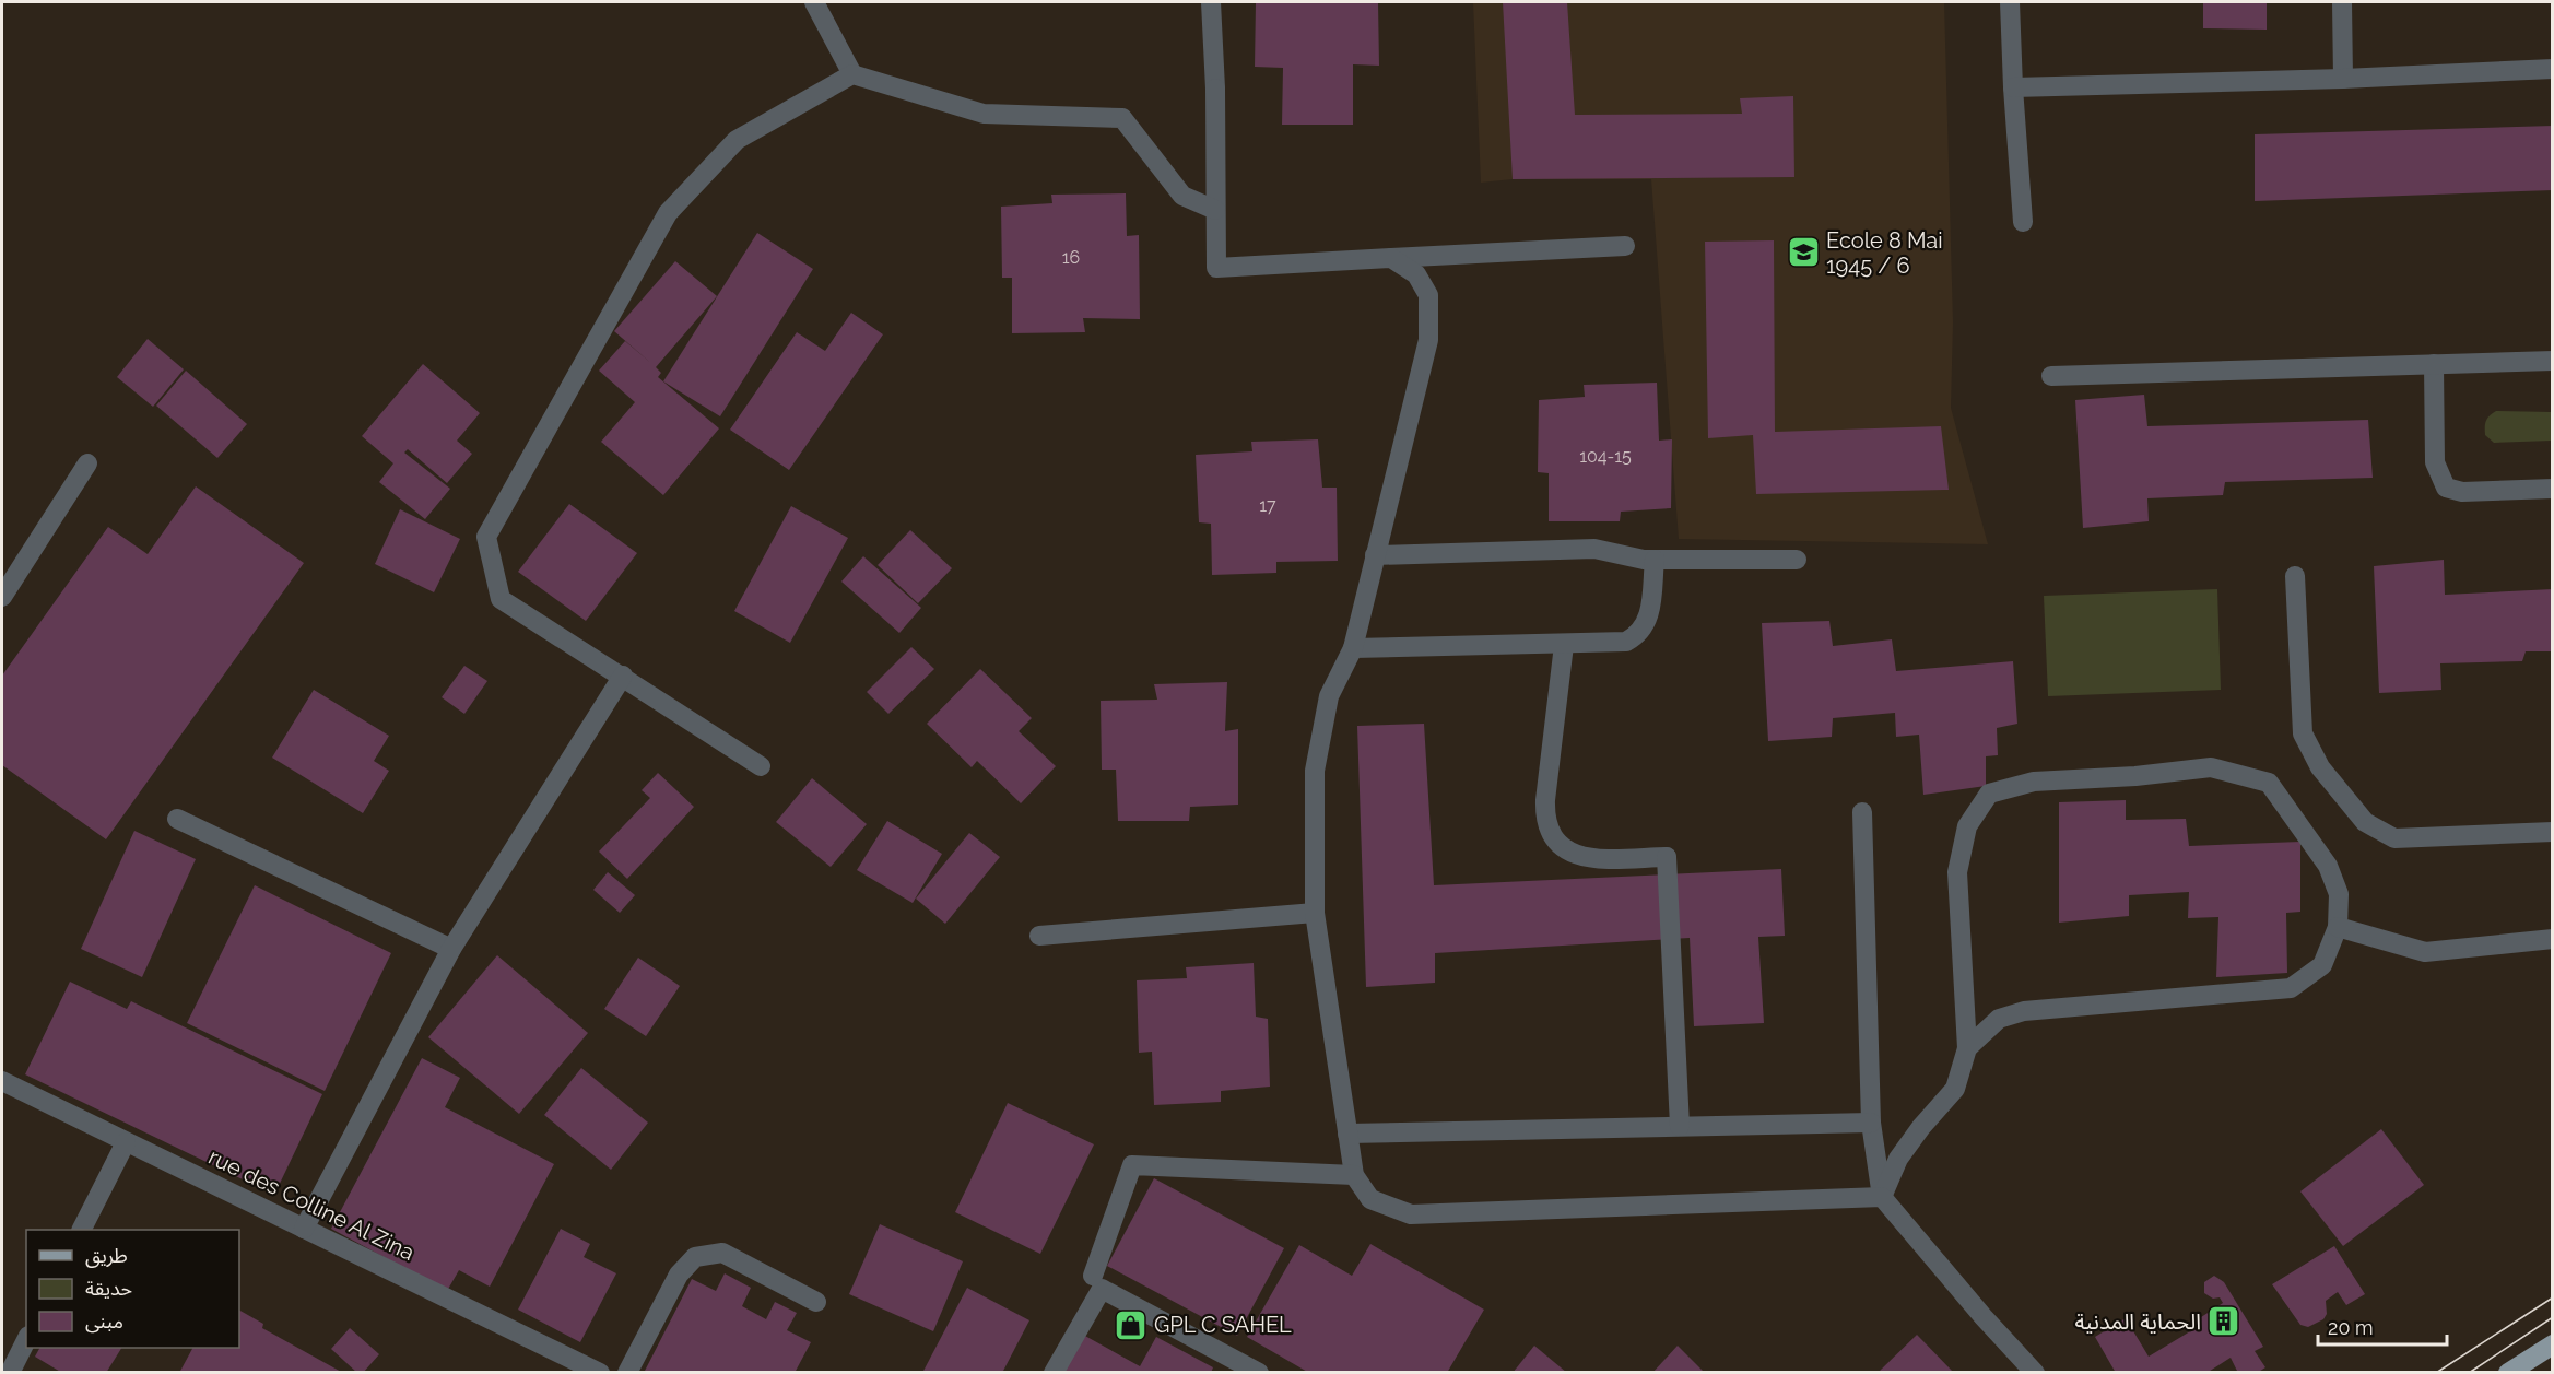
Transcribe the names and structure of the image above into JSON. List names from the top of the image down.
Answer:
{
  "streets": {
    "street": ["rue des Colline Al Zina"]
  },
  "places": {
    "school or university": ["Ecole 8 Mai 1945 / 6"],
    "building": ["الحماية المدنية"],
    "shop": ["GPL C SAHEL"]
  },
  "house_numbers": ["16", "104-15", "17"],
  "legend": ["طريق", "حديقة", "مبنى"],
  "scale_bar": "20 m"
}
